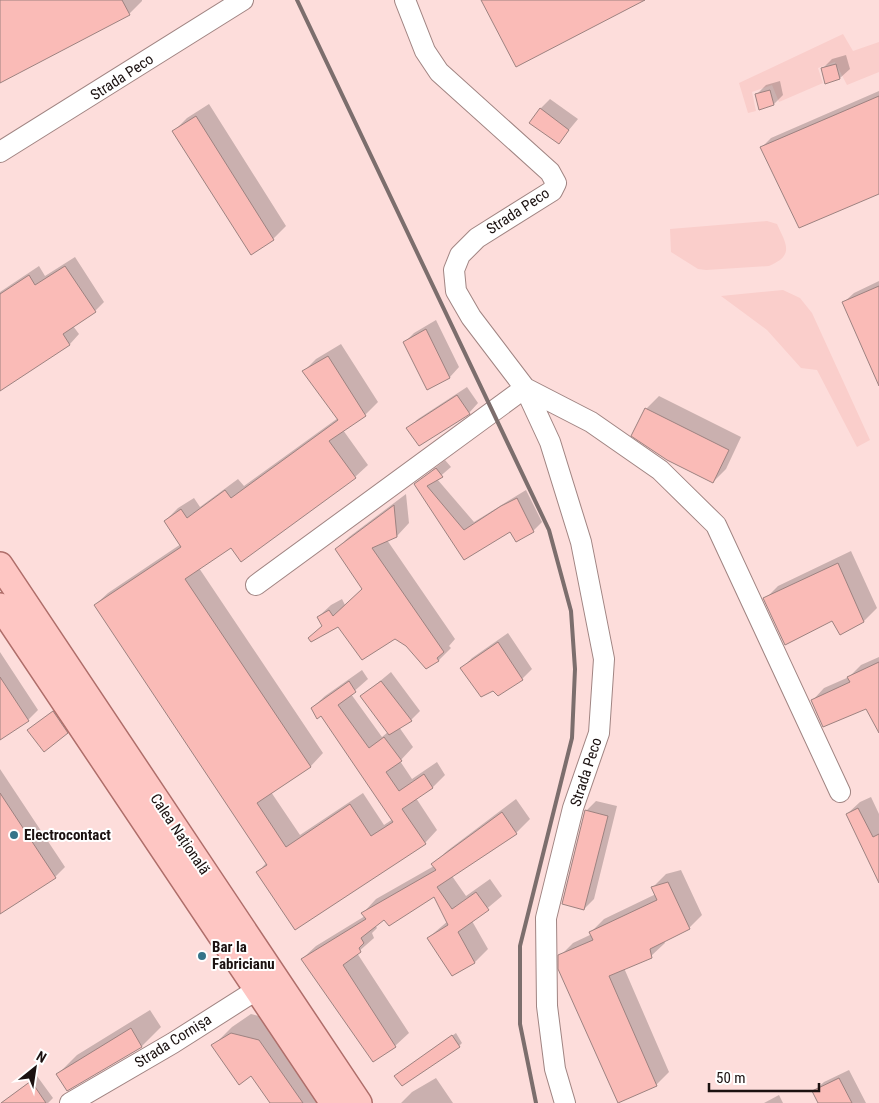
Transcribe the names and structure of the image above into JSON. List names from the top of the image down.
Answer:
{
  "streets": {
    "main road": ["Calea Națională"],
    "street": ["Strada Peco", "Strada Cornișa"]
  },
  "crossings": [
    ["Calea Națională", "Strada Cornișa"]
  ],
  "places": ["Electrocontact", "Bar la Fabricianu"],
  "scale_bar": "50 m",
  "north": "top right"
}
